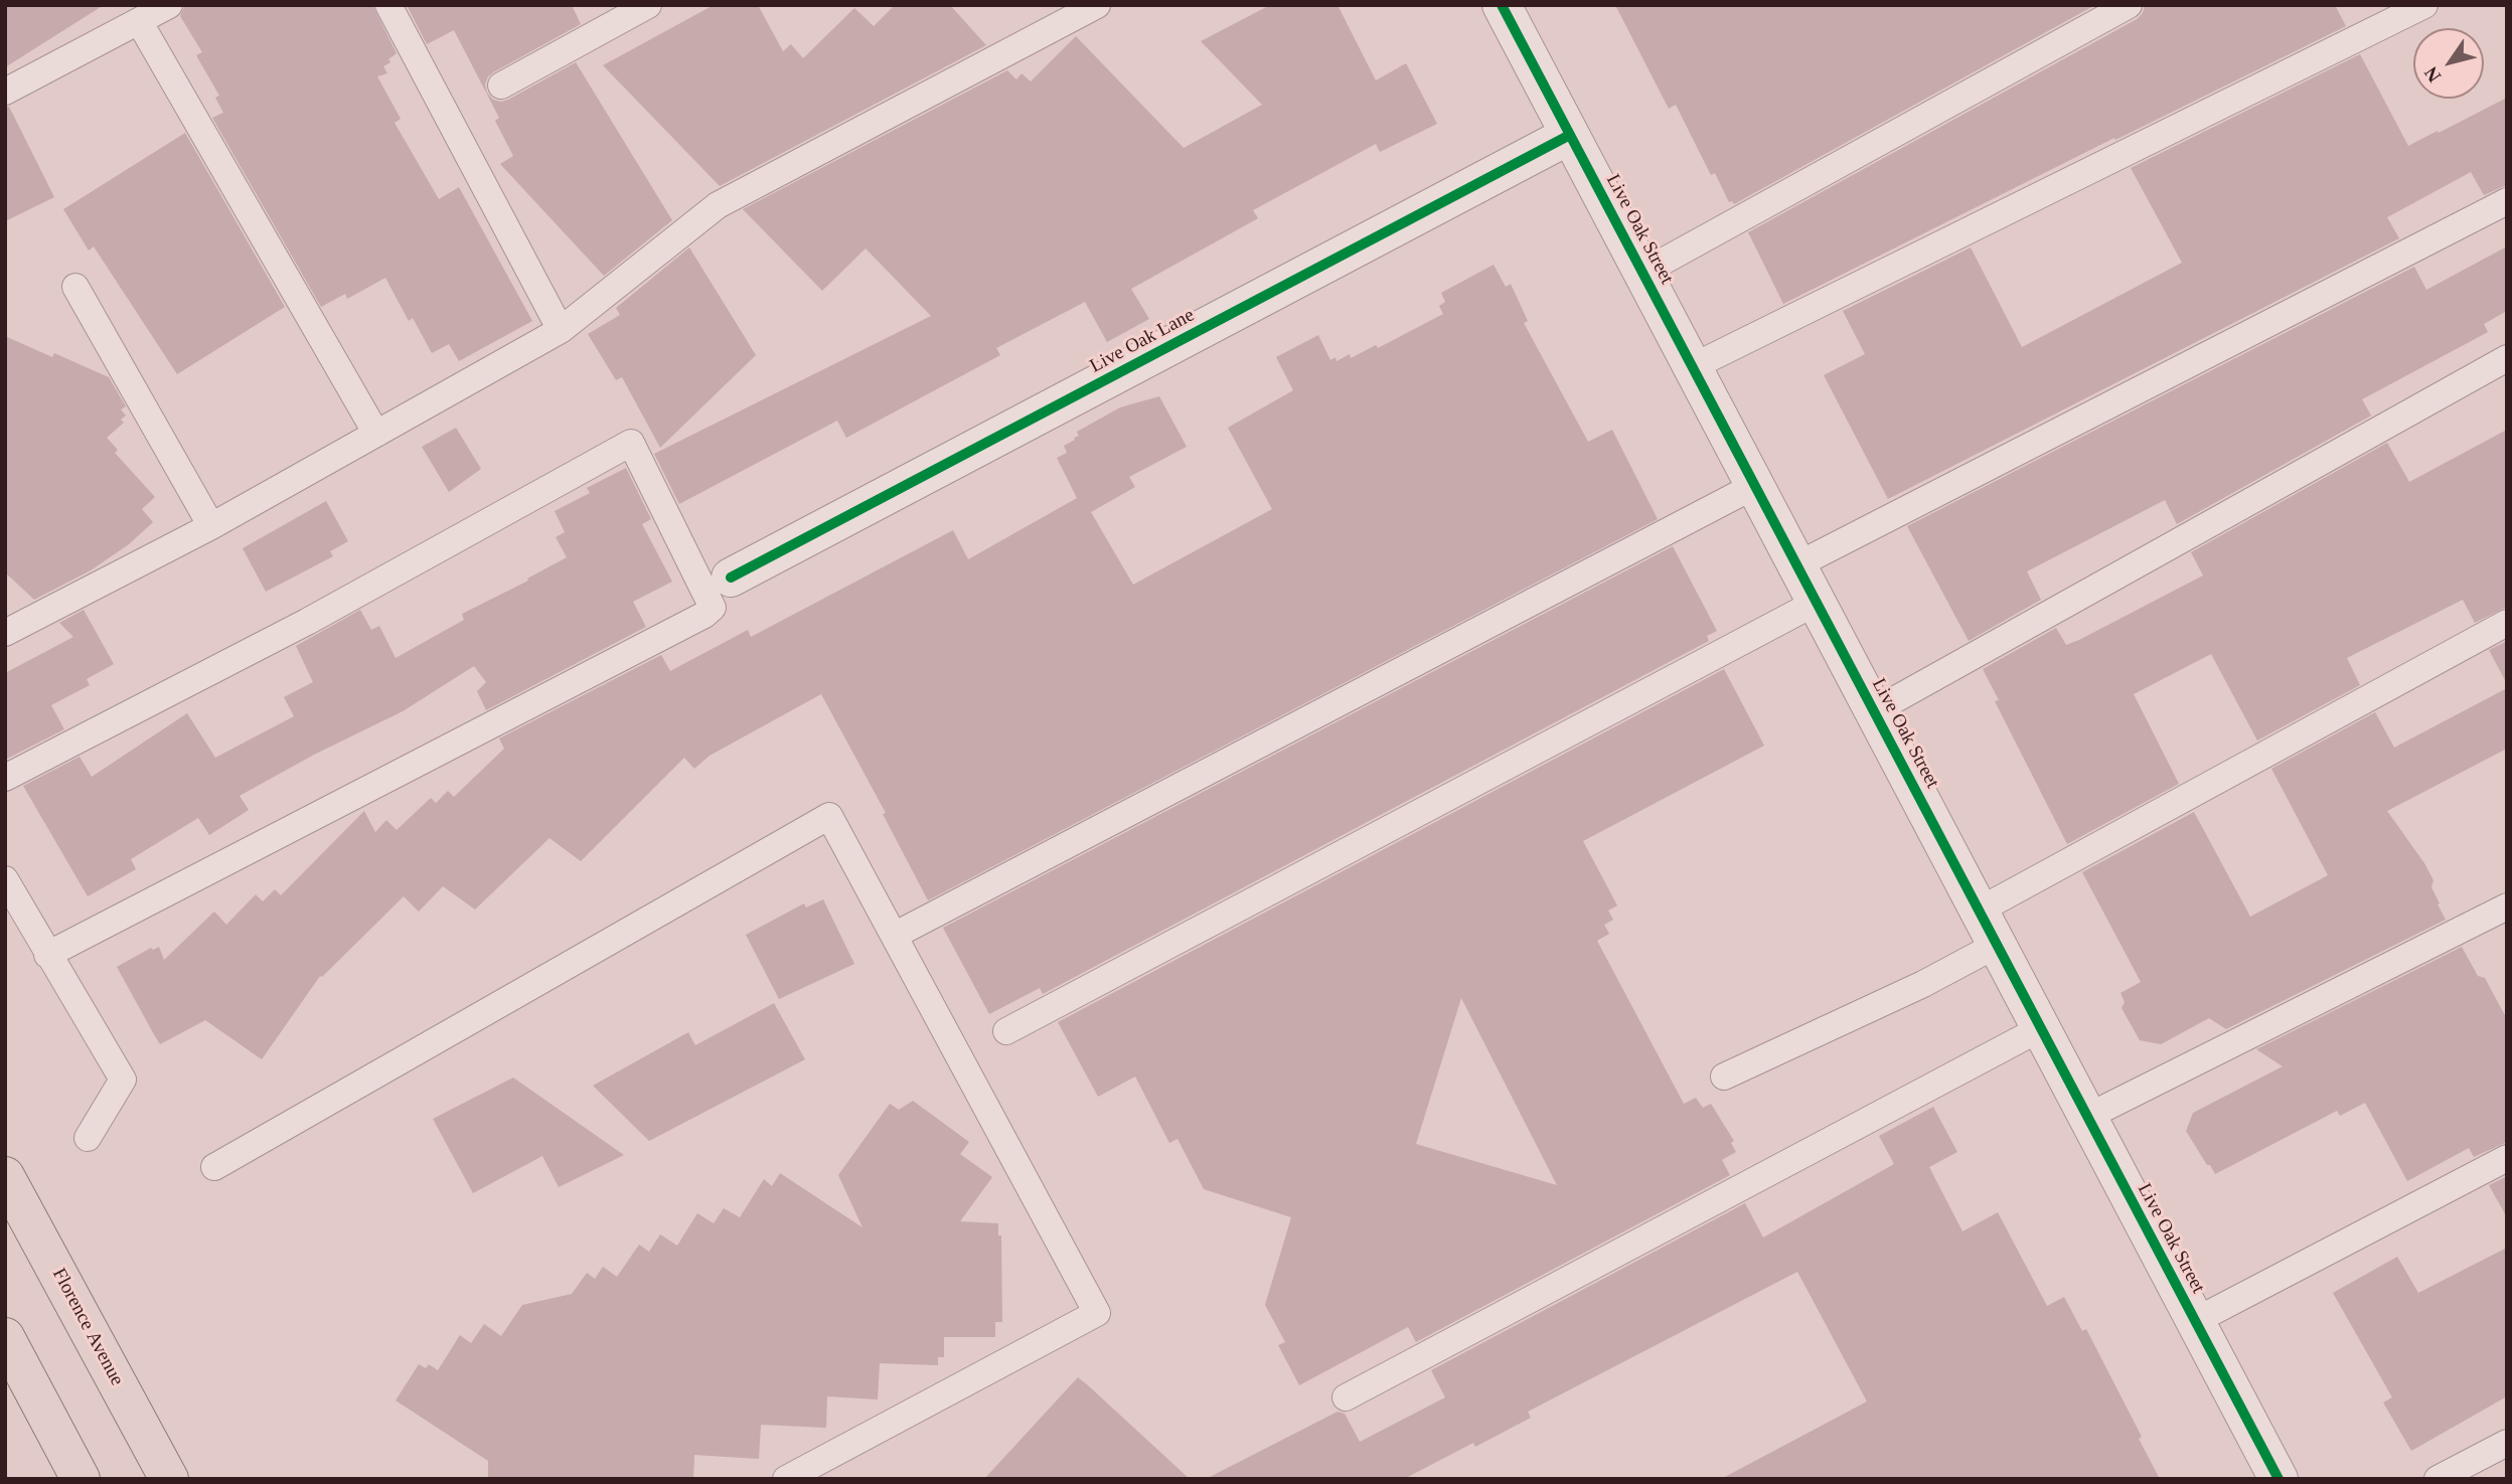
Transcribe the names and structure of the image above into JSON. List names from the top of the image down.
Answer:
{
  "streets": {
    "main road": ["Florence Avenue"],
    "street": ["Live Oak Street", "Live Oak Lane"]
  },
  "crossings": [
    ["Live Oak Street", "Live Oak Lane"]
  ],
  "north": "bottom left"
}
